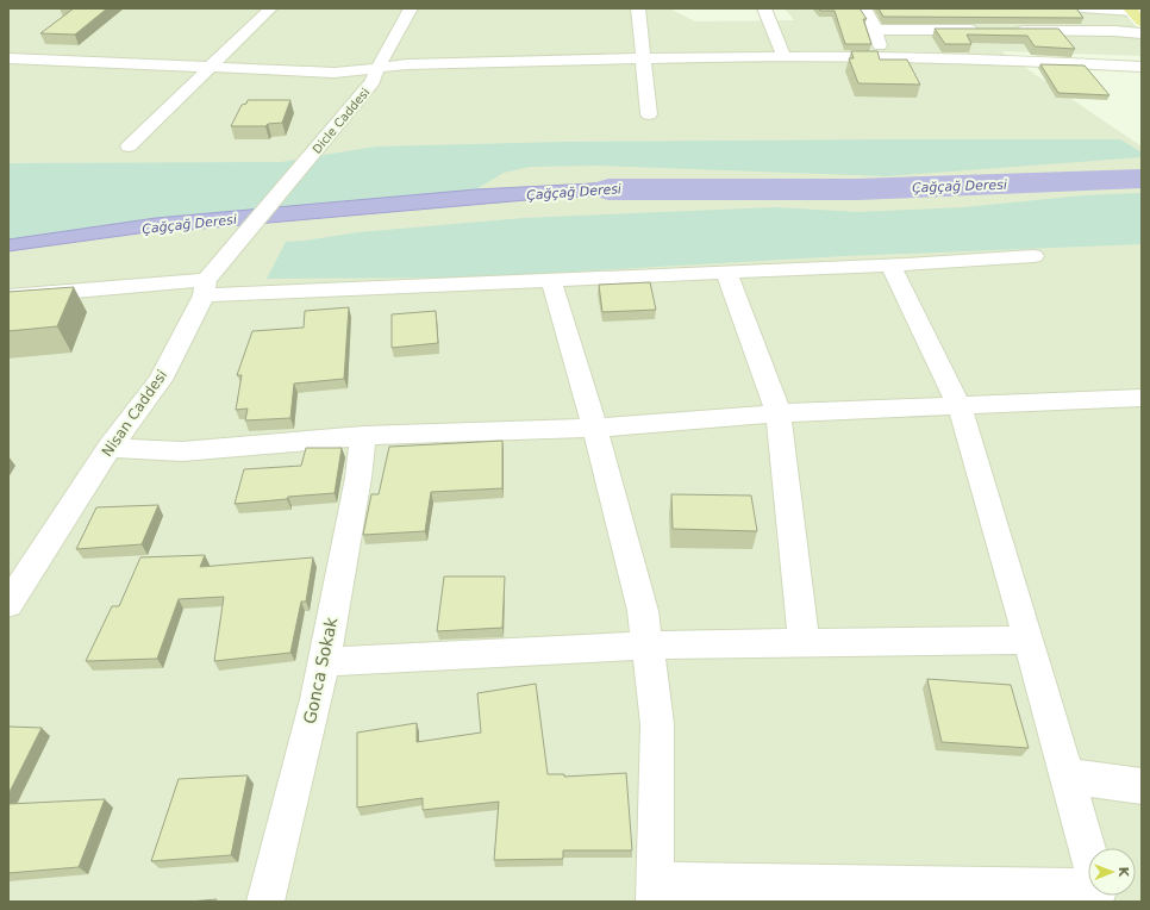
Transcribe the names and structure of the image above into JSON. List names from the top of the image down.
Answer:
{
  "streets": {
    "street": ["Dicle Caddesi", "Nisan Caddesi", "Gonca Sokak"]
  },
  "crossings": [
    ["Dicle Caddesi", "Nisan Caddesi"]
  ],
  "water": ["Çağçağ Deresi"],
  "north": "right"
}
